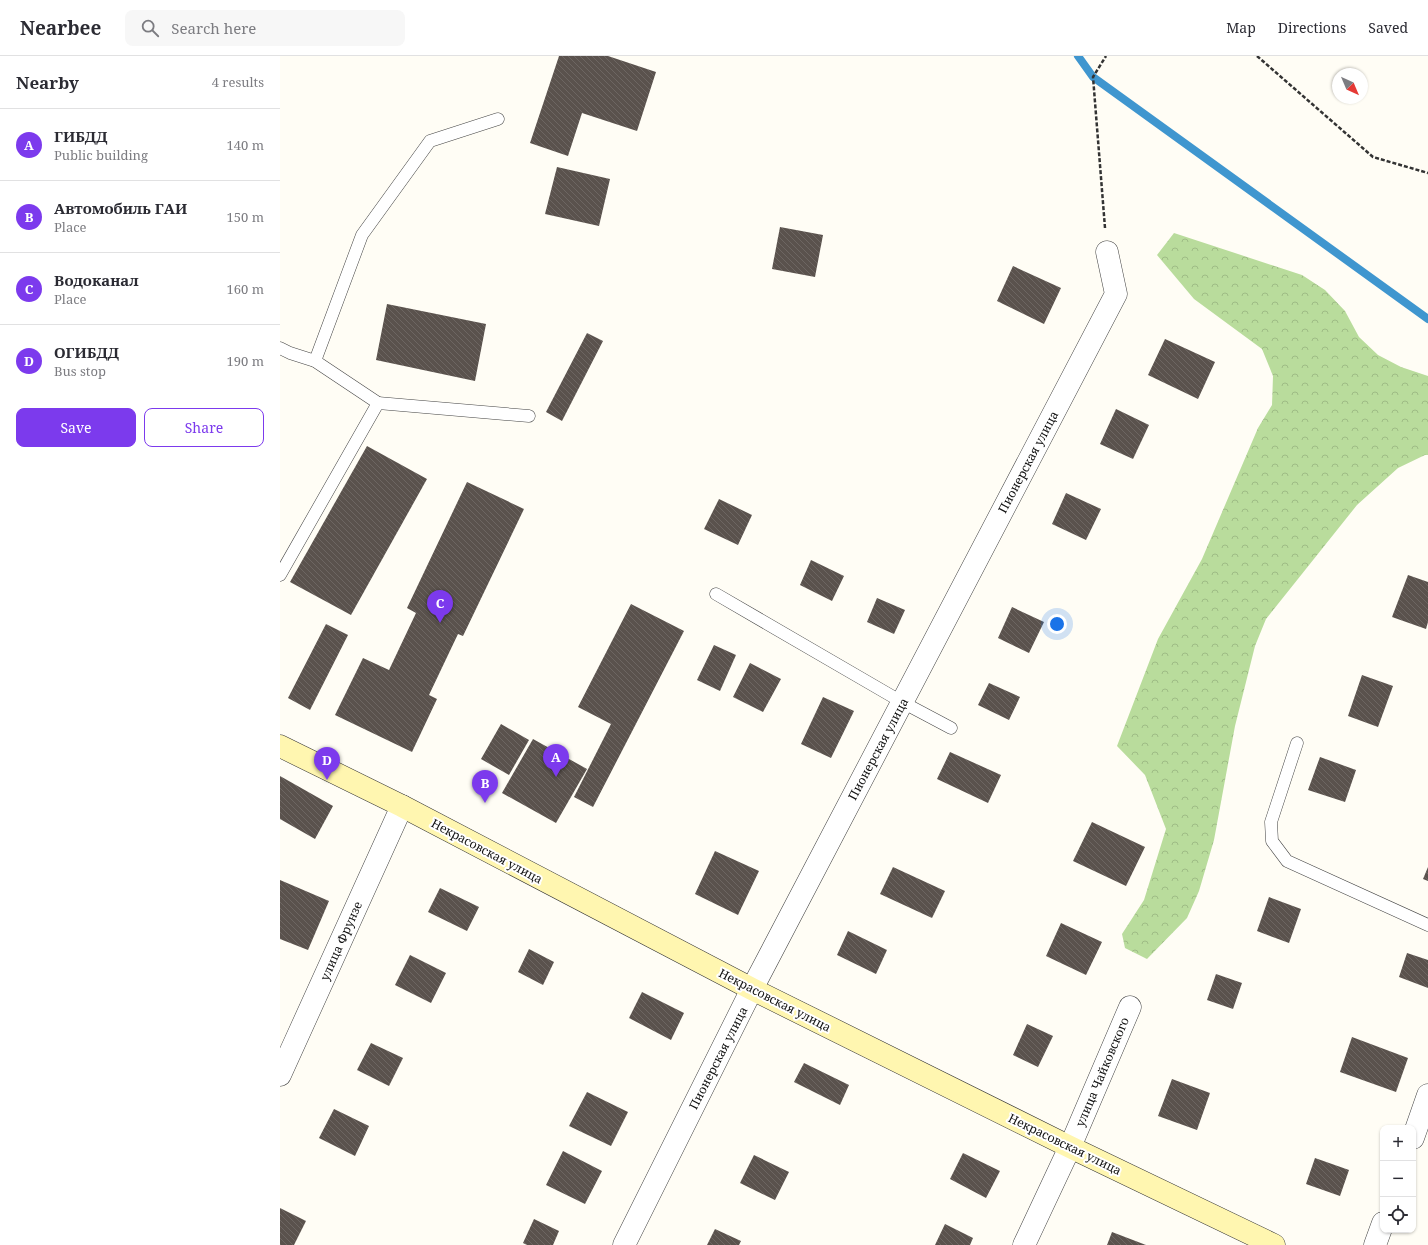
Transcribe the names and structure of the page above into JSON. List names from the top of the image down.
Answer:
{
  "streets": {
    "street": [
      "Пионерская улица",
      "Некрасовская улица",
      "улица Фрунзе",
      "улица Чайковского"
    ]
  },
  "crossings": [
    ["Пионерская улица", "Некрасовская улица"],
    ["Некрасовская улица", "улица Фрунзе"],
    ["Некрасовская улица", "улица Чайковского"]
  ],
  "north": "bottom right",
  "page": {
    "header": "Nearbee",
    "search": "Search here",
    "nav": ["Map", "Directions", "Saved"],
    "heading": ["Nearby", "4 results"],
    "list": [
      {
        "mark": "A",
        "name": "ГИБДД",
        "note": "Public building",
        "value": "140 m"
      },
      {
        "mark": "B",
        "name": "Автомобиль ГАИ",
        "note": "Place",
        "value": "150 m"
      },
      {
        "mark": "C",
        "name": "Водоканал",
        "note": "Place",
        "value": "160 m"
      },
      {
        "mark": "D",
        "name": "ОГИБДД",
        "note": "Bus stop",
        "value": "190 m"
      }
    ],
    "buttons": ["Save", "Share"],
    "pins": [
      "C",
      "A",
      "D",
      "B"
    ],
    "map_buttons": ["+", "−"]
  }
}
